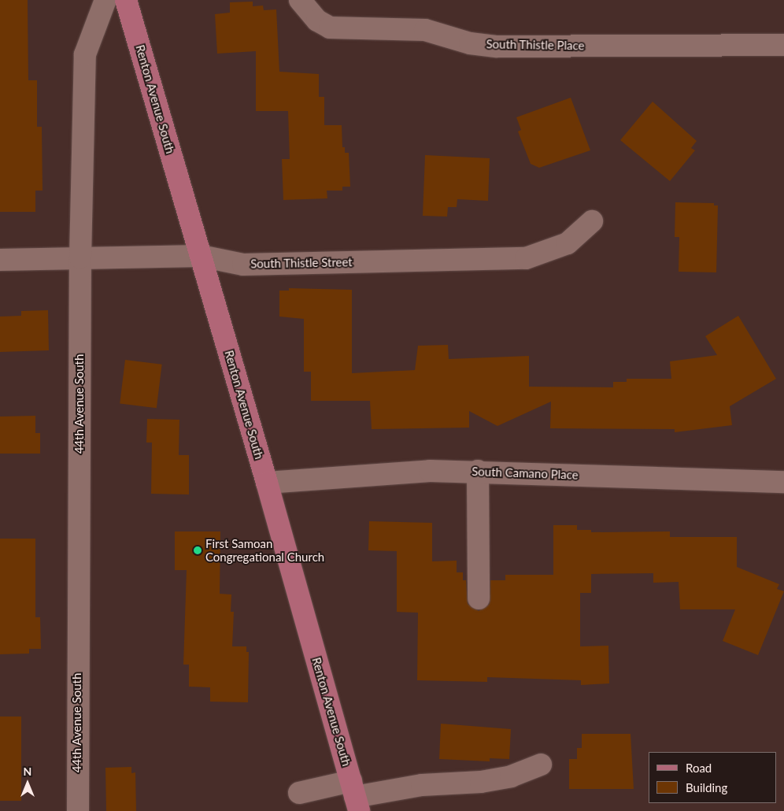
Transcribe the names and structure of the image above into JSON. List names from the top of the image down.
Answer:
{
  "streets": {
    "main road": ["Renton Avenue South"],
    "street": [
      "South Thistle Place",
      "South Thistle Street",
      "44th Avenue South",
      "South Camano Place"
    ]
  },
  "crossings": [
    ["Renton Avenue South", "South Thistle Street"],
    ["Renton Avenue South", "South Camano Place"],
    ["South Thistle Street", "44th Avenue South"]
  ],
  "places": ["First Samoan Congregational Church"],
  "legend": ["Road", "Building"],
  "north": "top"
}
